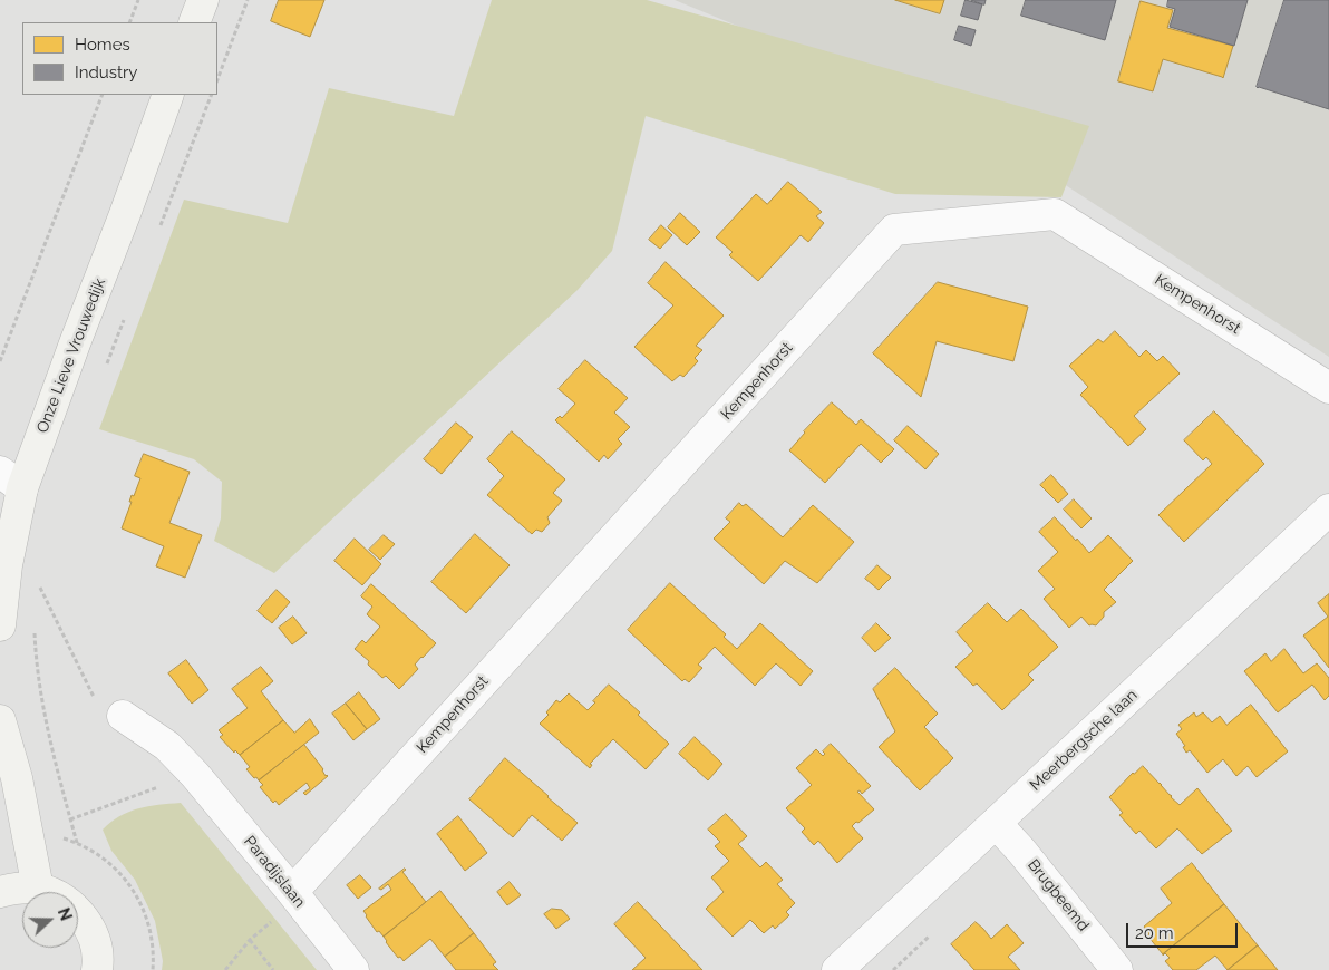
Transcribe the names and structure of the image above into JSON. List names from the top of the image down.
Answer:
{
  "streets": {
    "main road": ["Onze Lieve Vrouwedijk"],
    "street": [
      "Kempenhorst",
      "Meerbergsche laan",
      "Paradijslaan",
      "Brugbeemd"
    ]
  },
  "crossings": [
    ["Kempenhorst", "Paradijslaan"],
    ["Meerbergsche laan", "Brugbeemd"]
  ],
  "legend": ["Homes", "Industry"],
  "scale_bar": "20 m",
  "north": "right"
}
